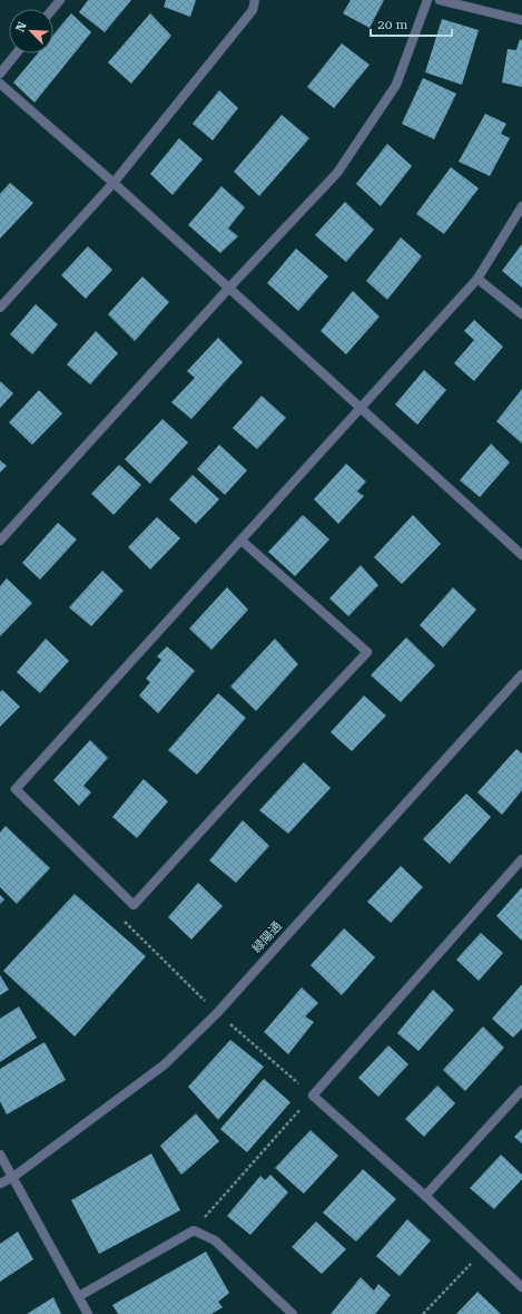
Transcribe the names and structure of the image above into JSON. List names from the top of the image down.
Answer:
{
  "streets": {
    "street": ["緑陽通"]
  },
  "scale_bar": "20 m",
  "north": "top left"
}
